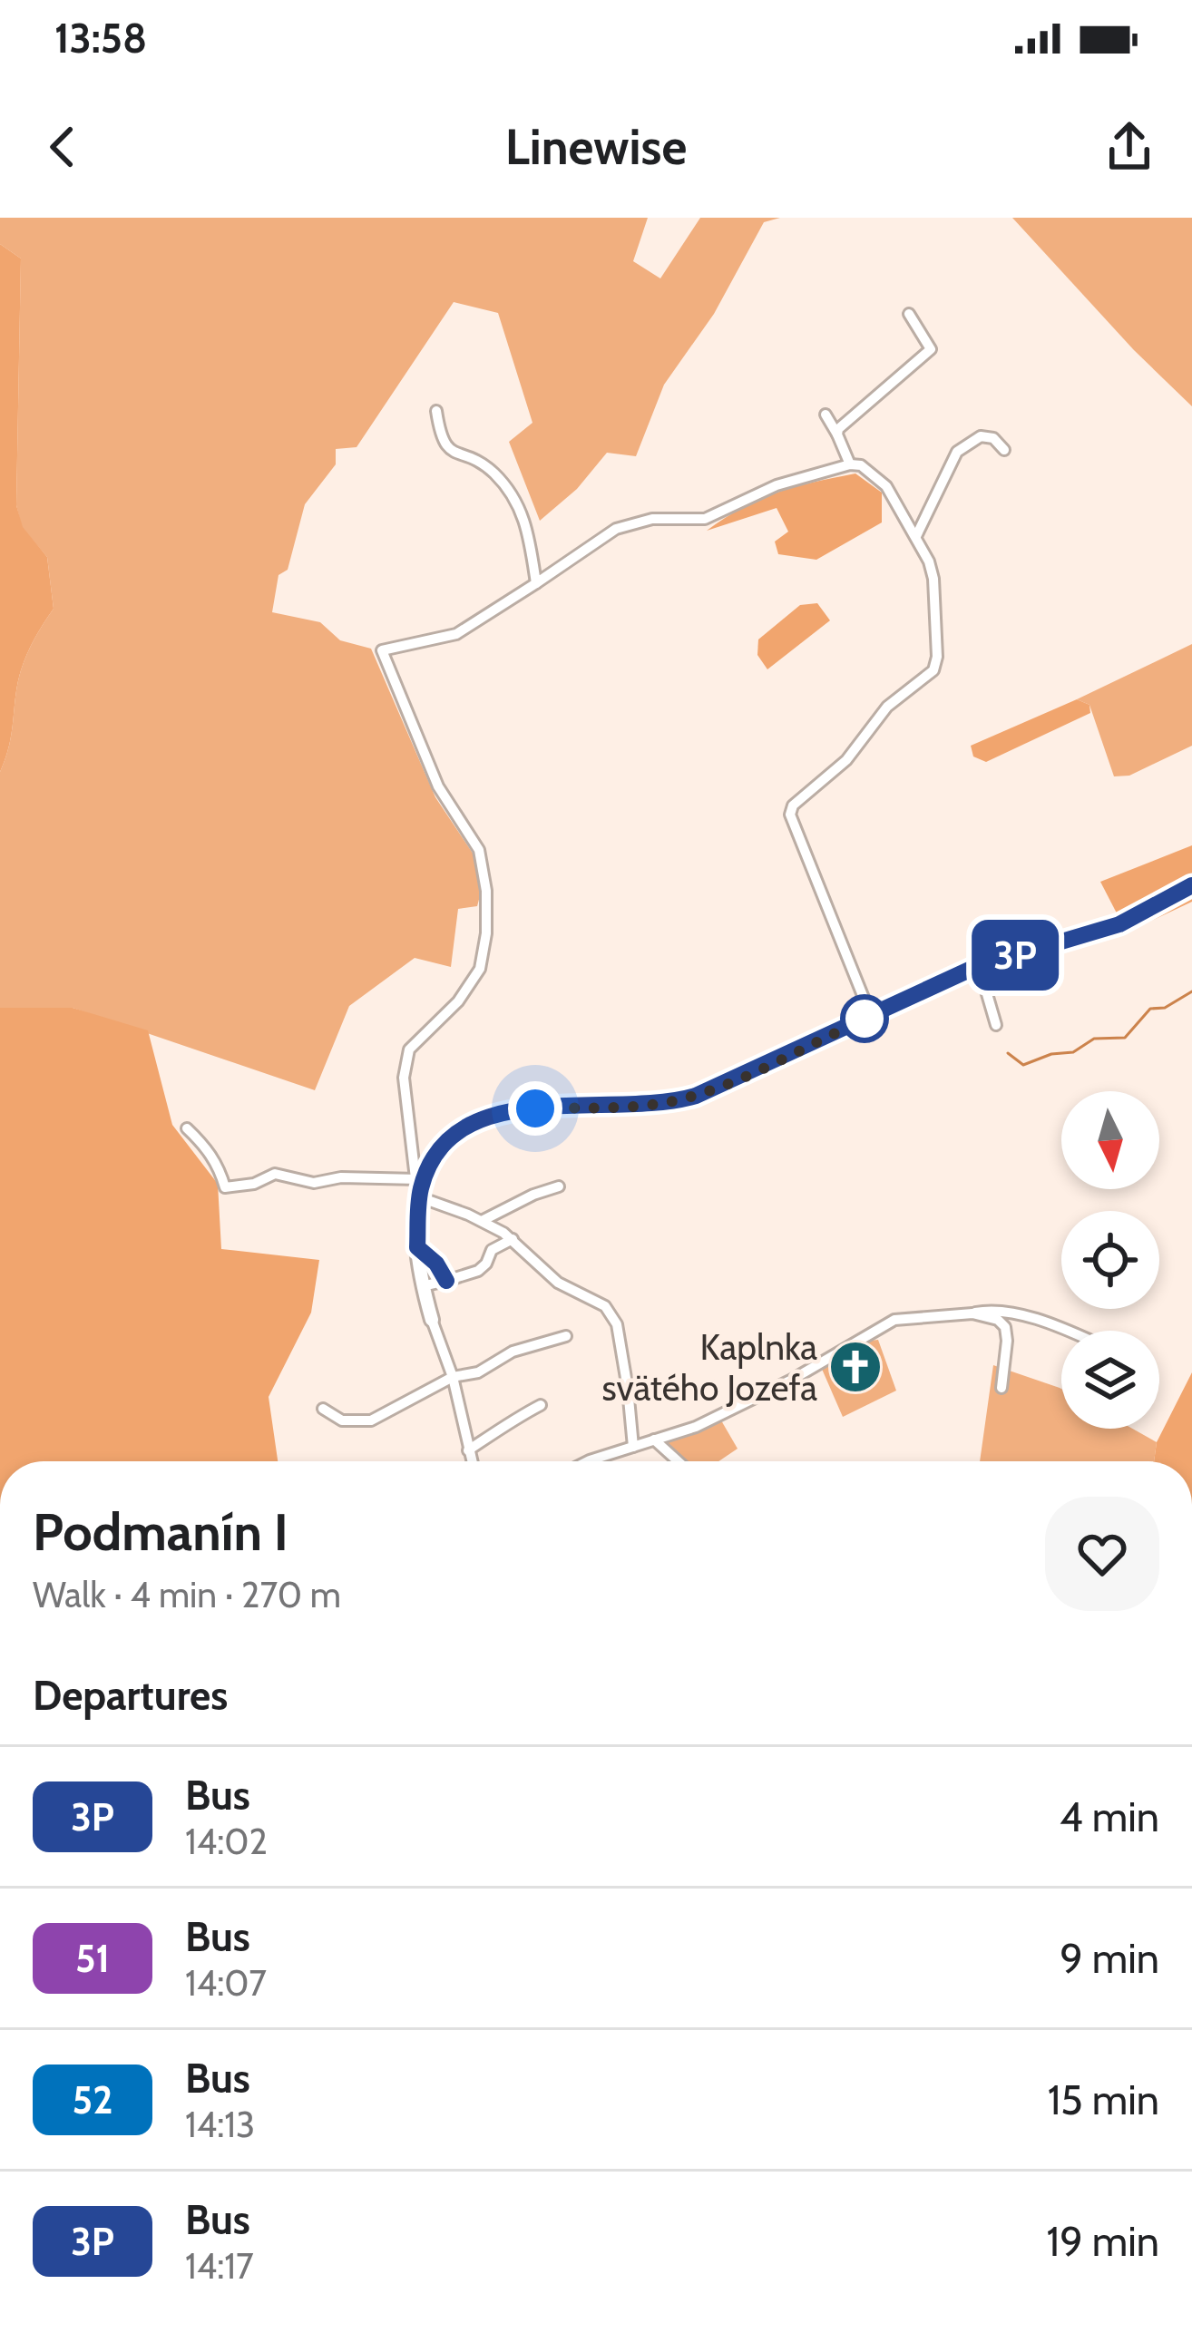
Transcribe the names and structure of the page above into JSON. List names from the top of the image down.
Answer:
{
  "places": {
    "church": ["Kaplnka svätého Jozefa"]
  },
  "lines": ["bus line 3P"],
  "north": "bottom",
  "page": {
    "status": "13:58",
    "header": "Linewise",
    "on_map": "3P",
    "heading": [
      ["Podmanín I", "Walk · 4 min · 270 m"],
      "Departures"
    ],
    "list": [
      {
        "mark": "3P",
        "name": "Bus",
        "note": "14:02",
        "value": "4 min"
      },
      {
        "mark": "51",
        "name": "Bus",
        "note": "14:07",
        "value": "9 min"
      },
      {
        "mark": "52",
        "name": "Bus",
        "note": "14:13",
        "value": "15 min"
      },
      {
        "mark": "3P",
        "name": "Bus",
        "note": "14:17",
        "value": "19 min"
      }
    ]
  }
}
